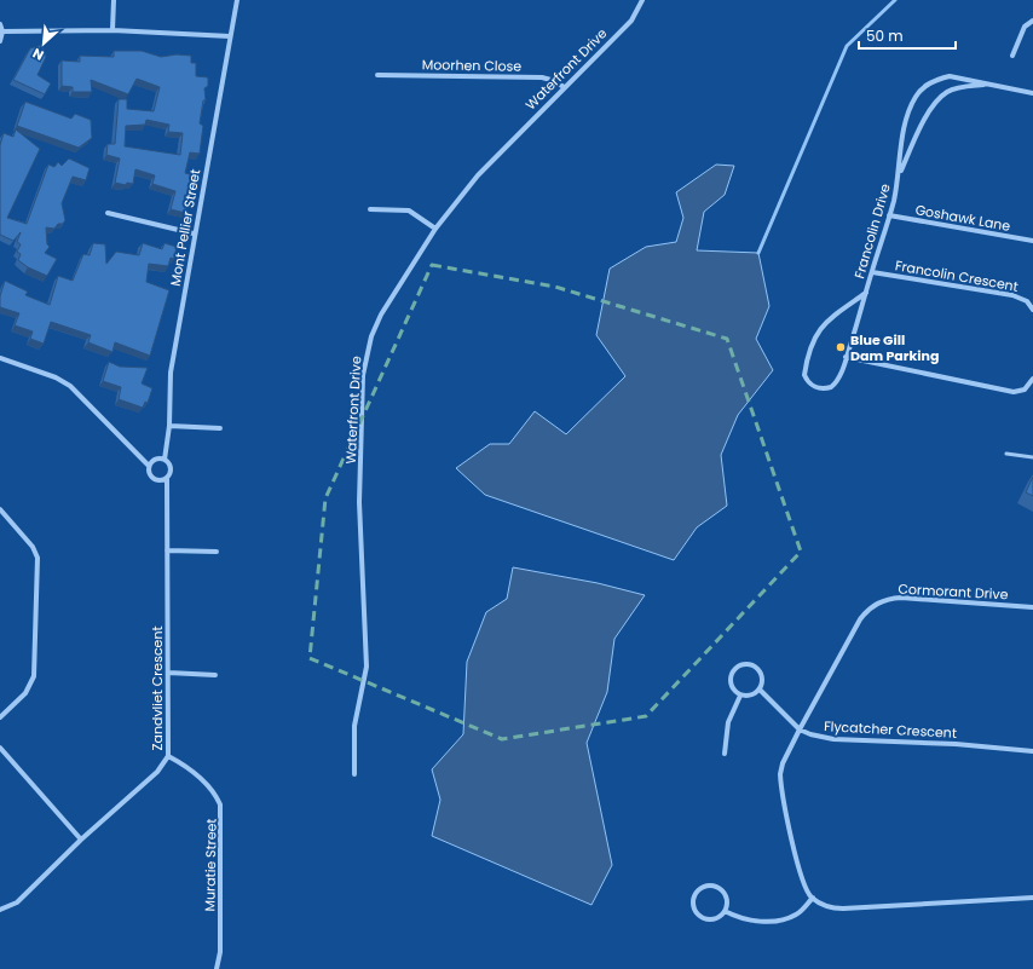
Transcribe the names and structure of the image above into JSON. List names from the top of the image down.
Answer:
{
  "streets": {
    "street": [
      "Moorhen Close",
      "Waterfront Drive",
      "Goshawk Lane",
      "Mont Pellier Street",
      "Francolin Drive",
      "Francolin Crescent",
      "Cormorant Drive",
      "Zandvliet Crescent",
      "Flycatcher Crescent",
      "Muratie Street"
    ]
  },
  "crossings": [
    ["Moorhen Close", "Waterfront Drive"],
    ["Goshawk Lane", "Francolin Drive"],
    ["Mont Pellier Street", "Zandvliet Crescent"],
    ["Francolin Drive", "Francolin Crescent"],
    ["Cormorant Drive", "Flycatcher Crescent"],
    ["Zandvliet Crescent", "Muratie Street"]
  ],
  "places": ["Blue Gill Dam Parking"],
  "scale_bar": "50 m",
  "north": "bottom left"
}
